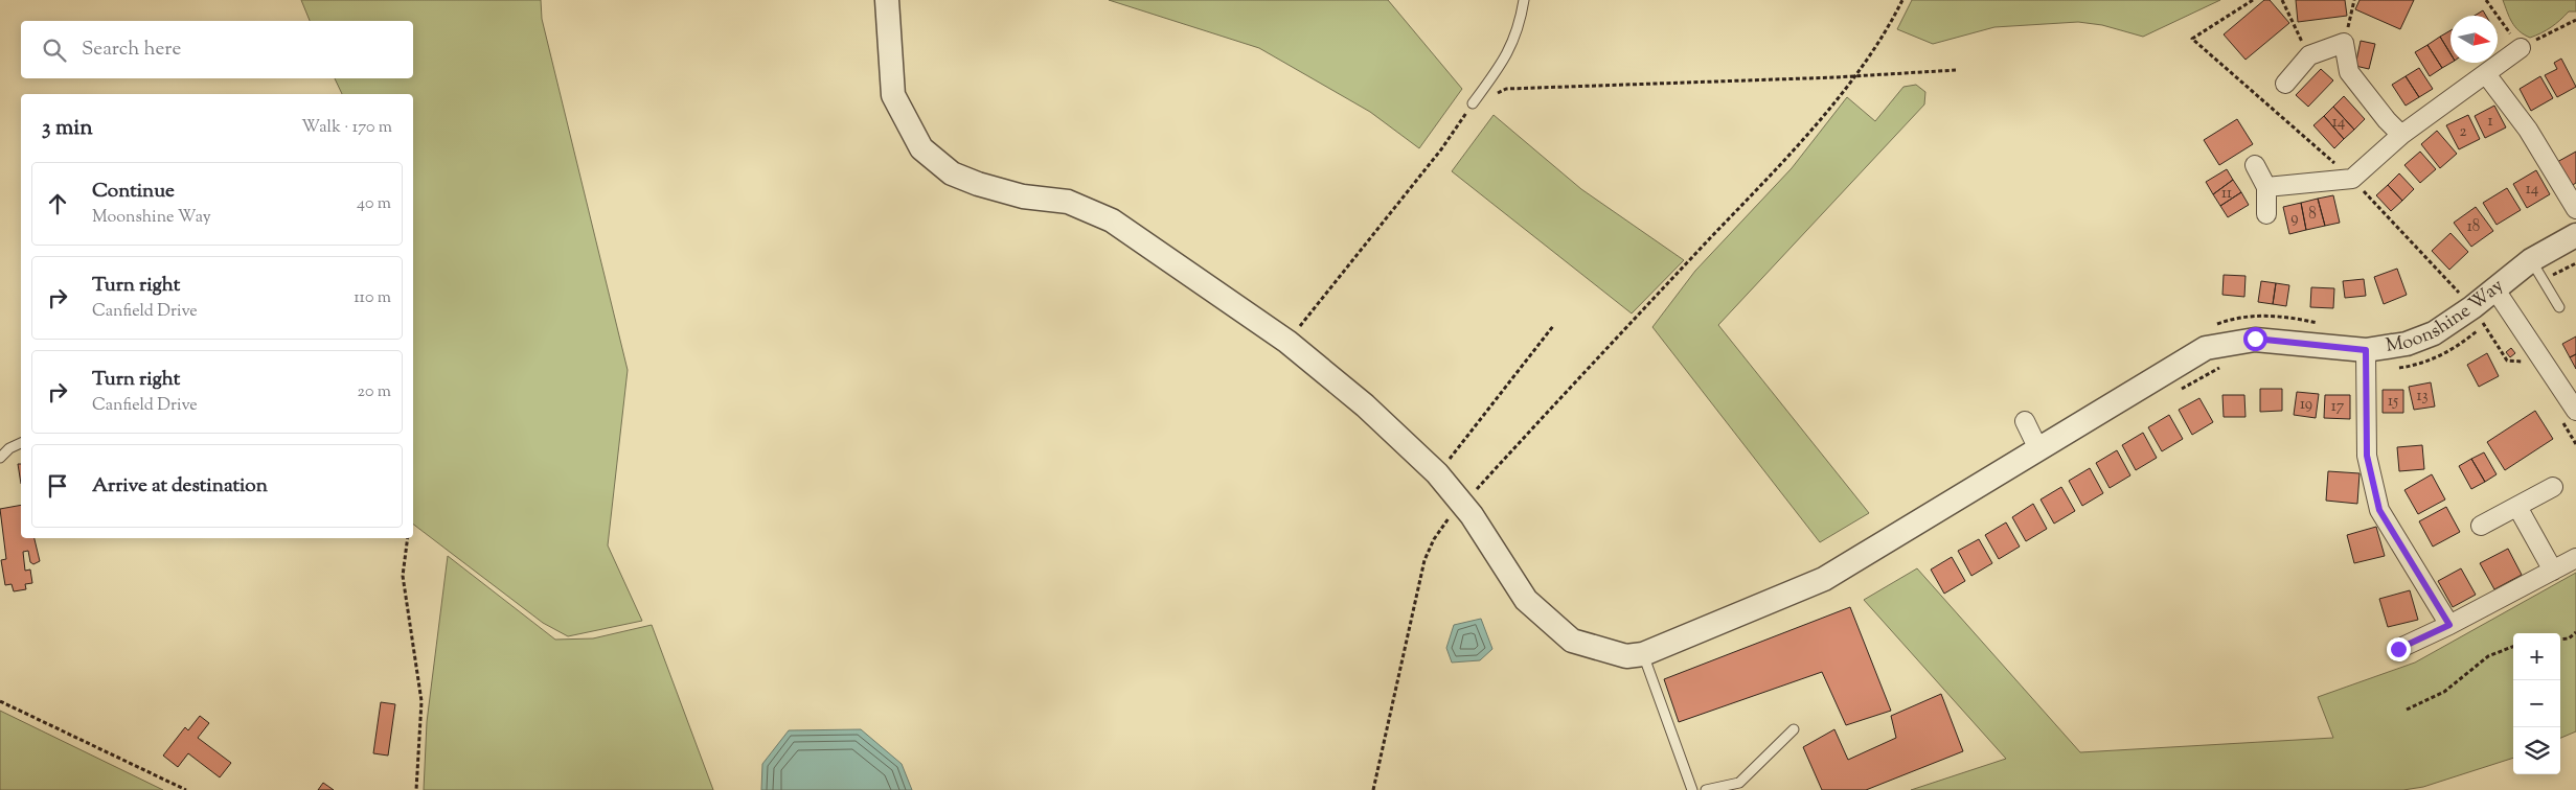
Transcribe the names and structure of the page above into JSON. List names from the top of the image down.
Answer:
{
  "streets": {
    "street": ["Moonshine Way"]
  },
  "house_numbers": [
    "1",
    "14",
    "2",
    "14",
    "11",
    "8",
    "9",
    "18",
    "13",
    "15",
    "19",
    "17"
  ],
  "north": "right",
  "page": {
    "search": "Search here",
    "heading": ["3 min", "Walk · 170 m"],
    "list": [
      ["Continue", "Moonshine Way", "40 m"],
      ["Turn right", "Canfield Drive", "110 m"],
      ["Turn right", "Canfield Drive", "20 m"],
      "Arrive at destination"
    ],
    "map_buttons": ["+", "−"]
  }
}
